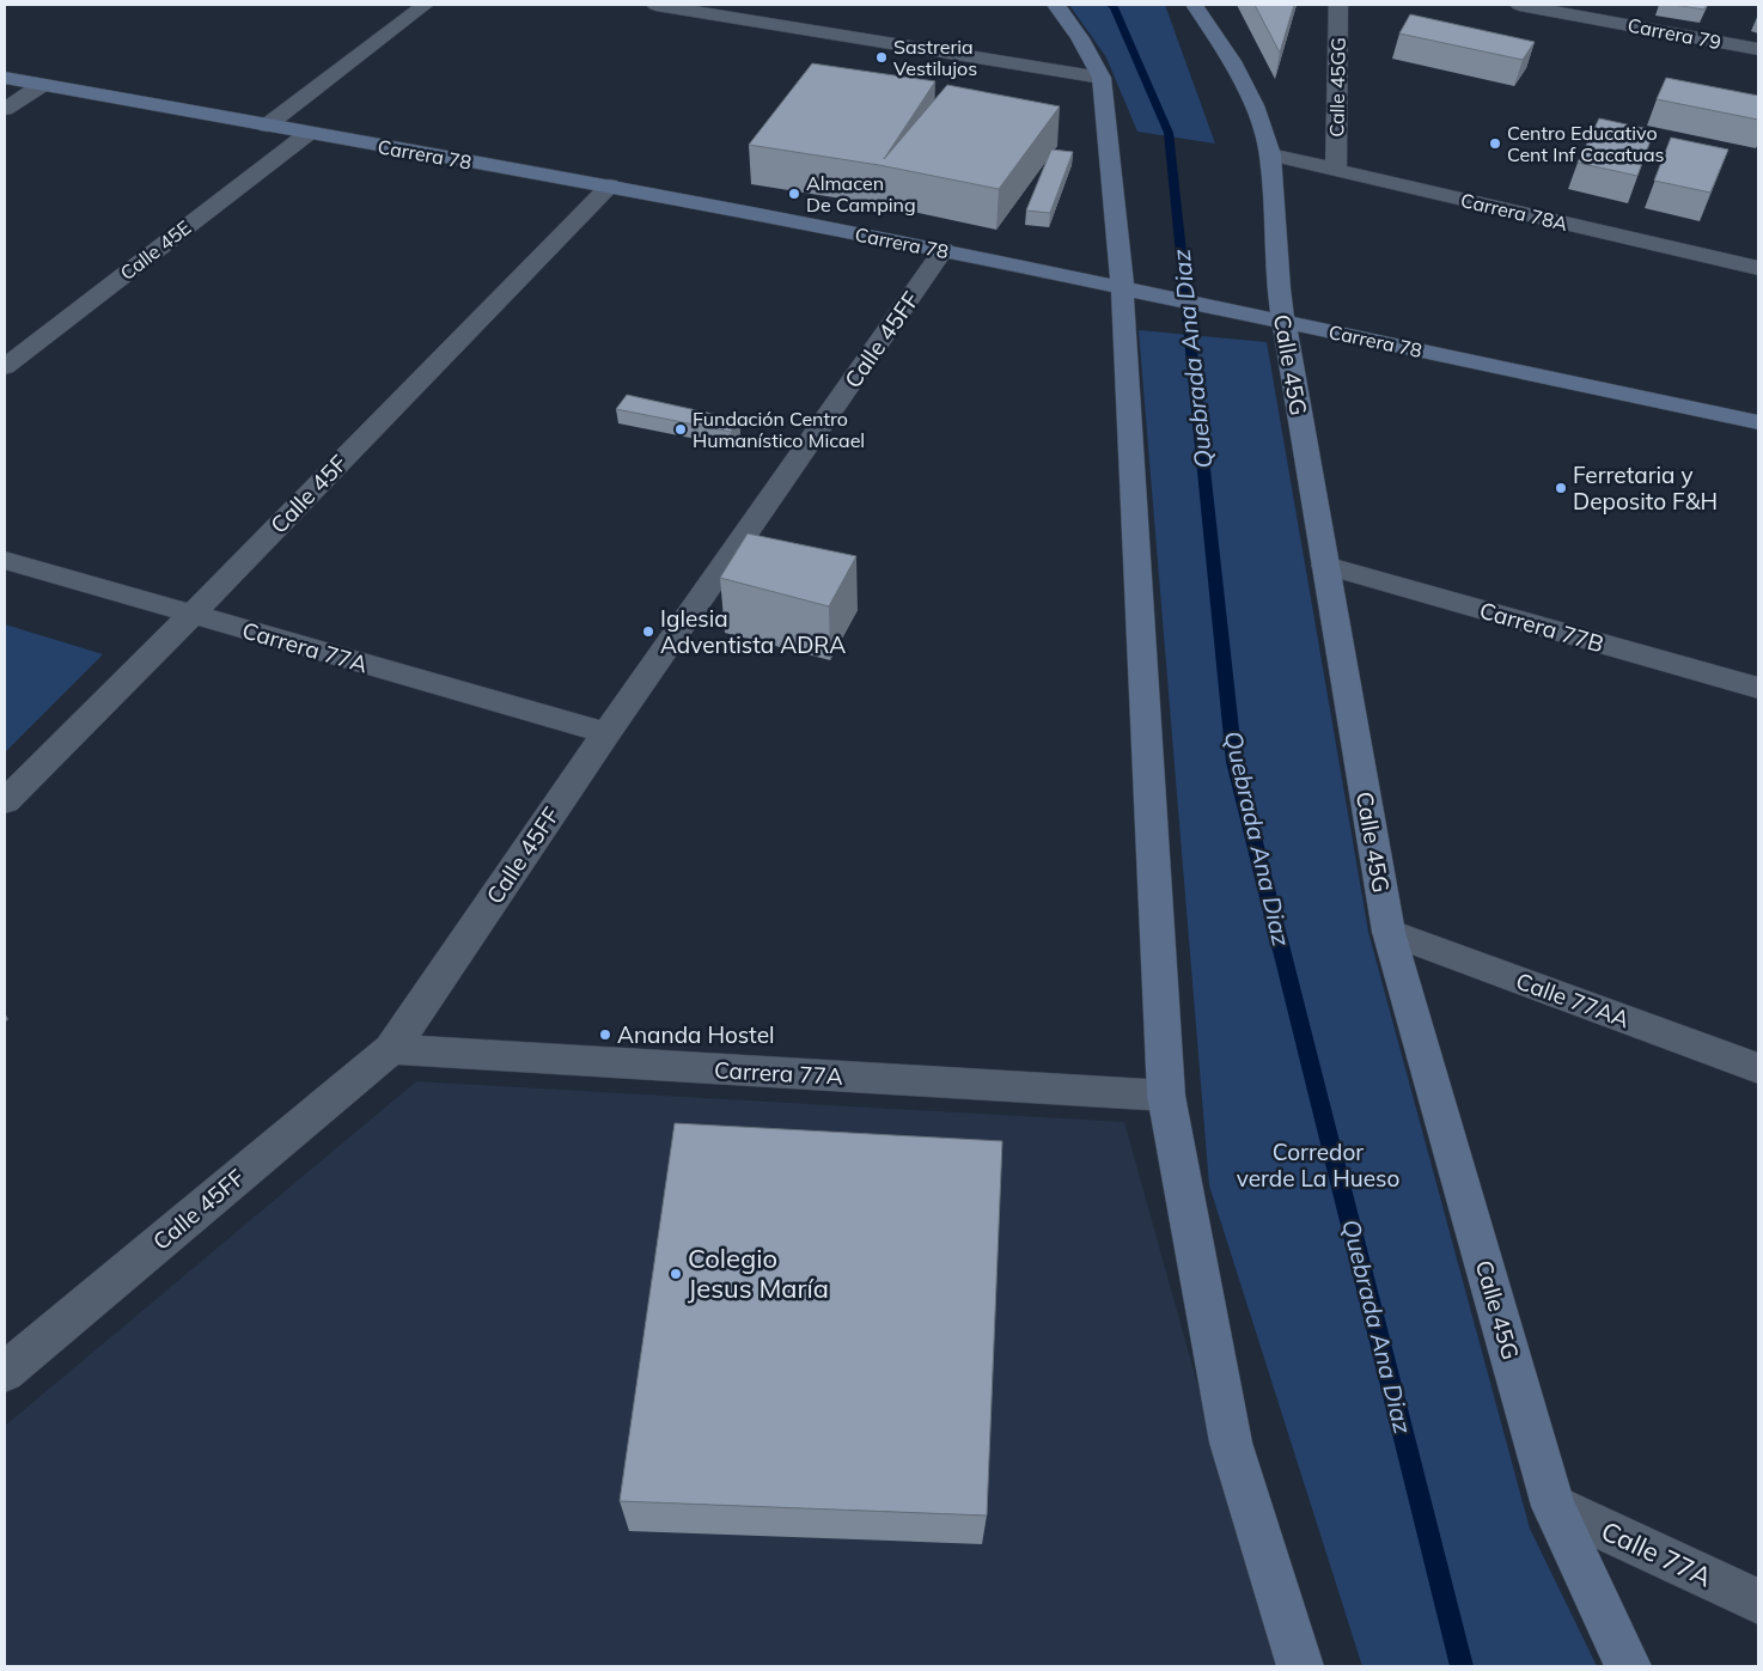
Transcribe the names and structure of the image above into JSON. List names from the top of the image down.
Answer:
{
  "streets": {
    "street": [
      "Carrera 79",
      "Calle 45GG",
      "Carrera 78",
      "Carrera 78A",
      "Calle 45E",
      "Calle 45FF",
      "Calle 45G",
      "Calle 45F",
      "Carrera 77B",
      "Carrera 77A",
      "Calle 77AA",
      "Calle 77A"
    ]
  },
  "crossings": [
    ["Calle 45GG", "Carrera 78A"],
    ["Carrera 78", "Calle 45E"],
    ["Carrera 78", "Calle 45FF"],
    ["Carrera 78", "Calle 45G"],
    ["Carrera 78", "Calle 45F"],
    ["Carrera 78A", "Calle 45G"],
    ["Calle 45FF", "Carrera 77A"],
    ["Calle 45G", "Carrera 77B"],
    ["Calle 45G", "Calle 77AA"],
    ["Calle 45G", "Calle 77A"],
    ["Calle 45F", "Carrera 77A"]
  ],
  "water": ["Quebrada Ana Diaz"],
  "parks": ["Corredor verde La Hueso"],
  "places": [
    "Sastreria Vestilujos",
    "Centro Educativo Cent Inf Cacatuas",
    "Almacen De Camping",
    "Fundación Centro Humanístico Micael",
    "Ferretaria y Deposito F&H",
    "Iglesia Adventista ADRA",
    "Ananda Hostel",
    "Colegio Jesus María"
  ]
}
